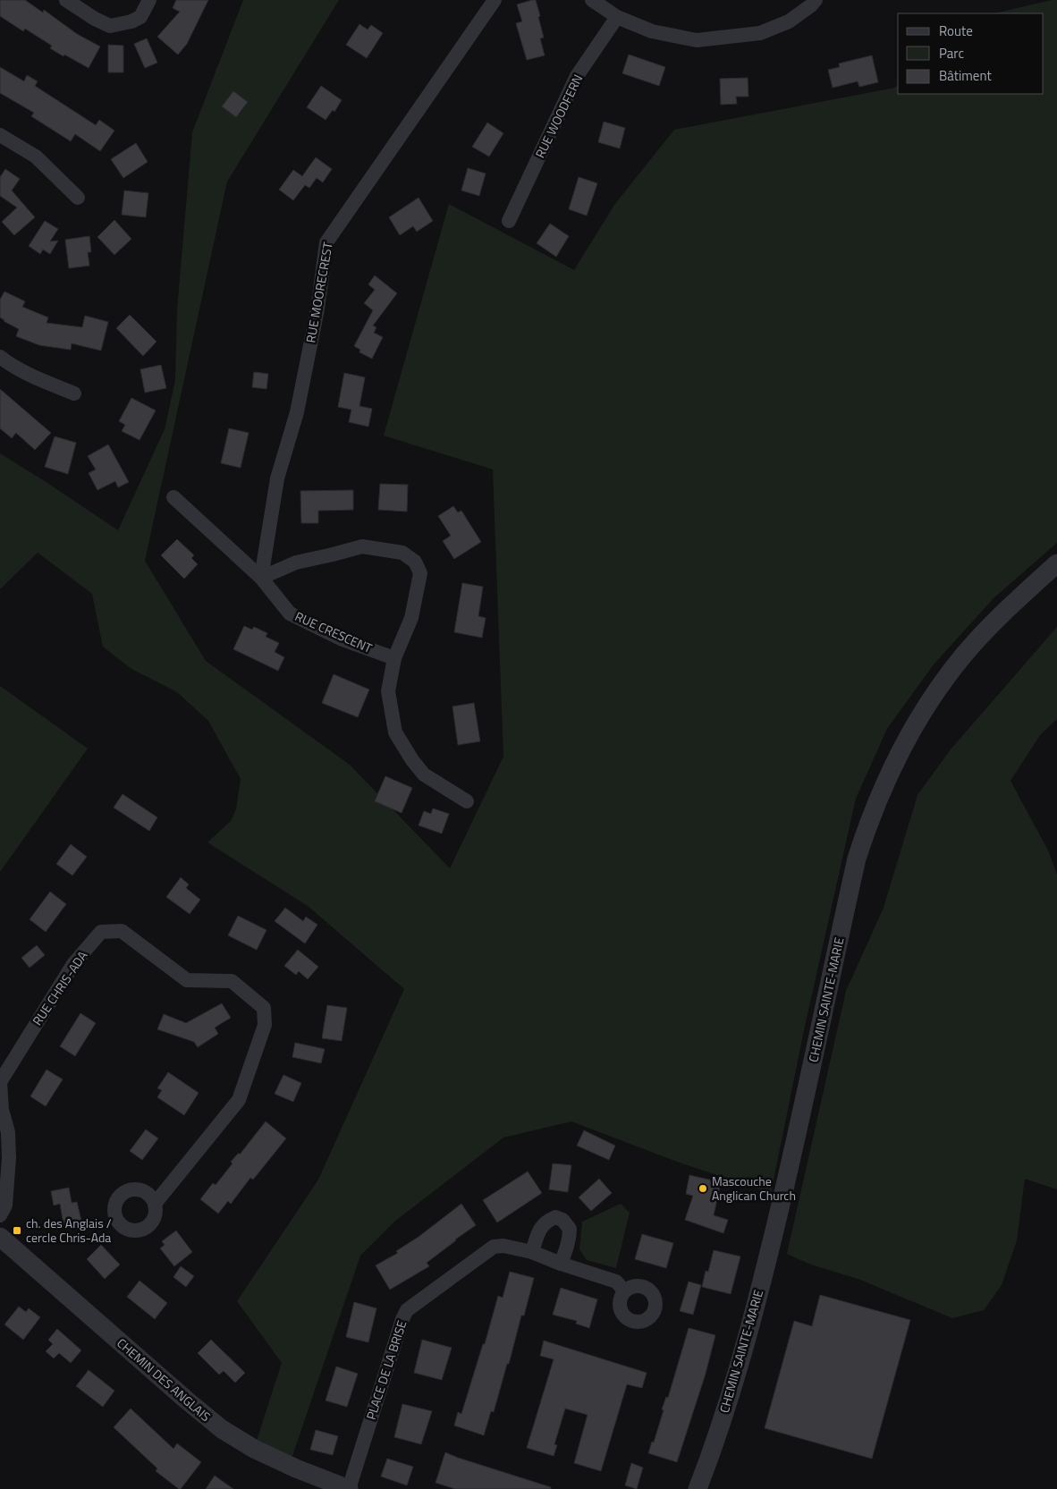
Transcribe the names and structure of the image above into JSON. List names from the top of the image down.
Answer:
{
  "streets": {
    "street": [
      "RUE WOODFERN",
      "RUE MOORECREST",
      "RUE CRESCENT",
      "RUE CHRIS-ADA",
      "CHEMIN SAINTE-MARIE",
      "PLACE DE LA BRISE",
      "CHEMIN DES ANGLAIS"
    ]
  },
  "crossings": [
    ["RUE MOORECREST", "RUE CRESCENT"],
    ["PLACE DE LA BRISE", "CHEMIN DES ANGLAIS"]
  ],
  "places": {
    "other": ["Mascouche Anglican Church"],
    "transit": ["ch. des Anglais / cercle Chris-Ada"]
  },
  "legend": ["Route", "Parc", "Bâtiment"]
}
